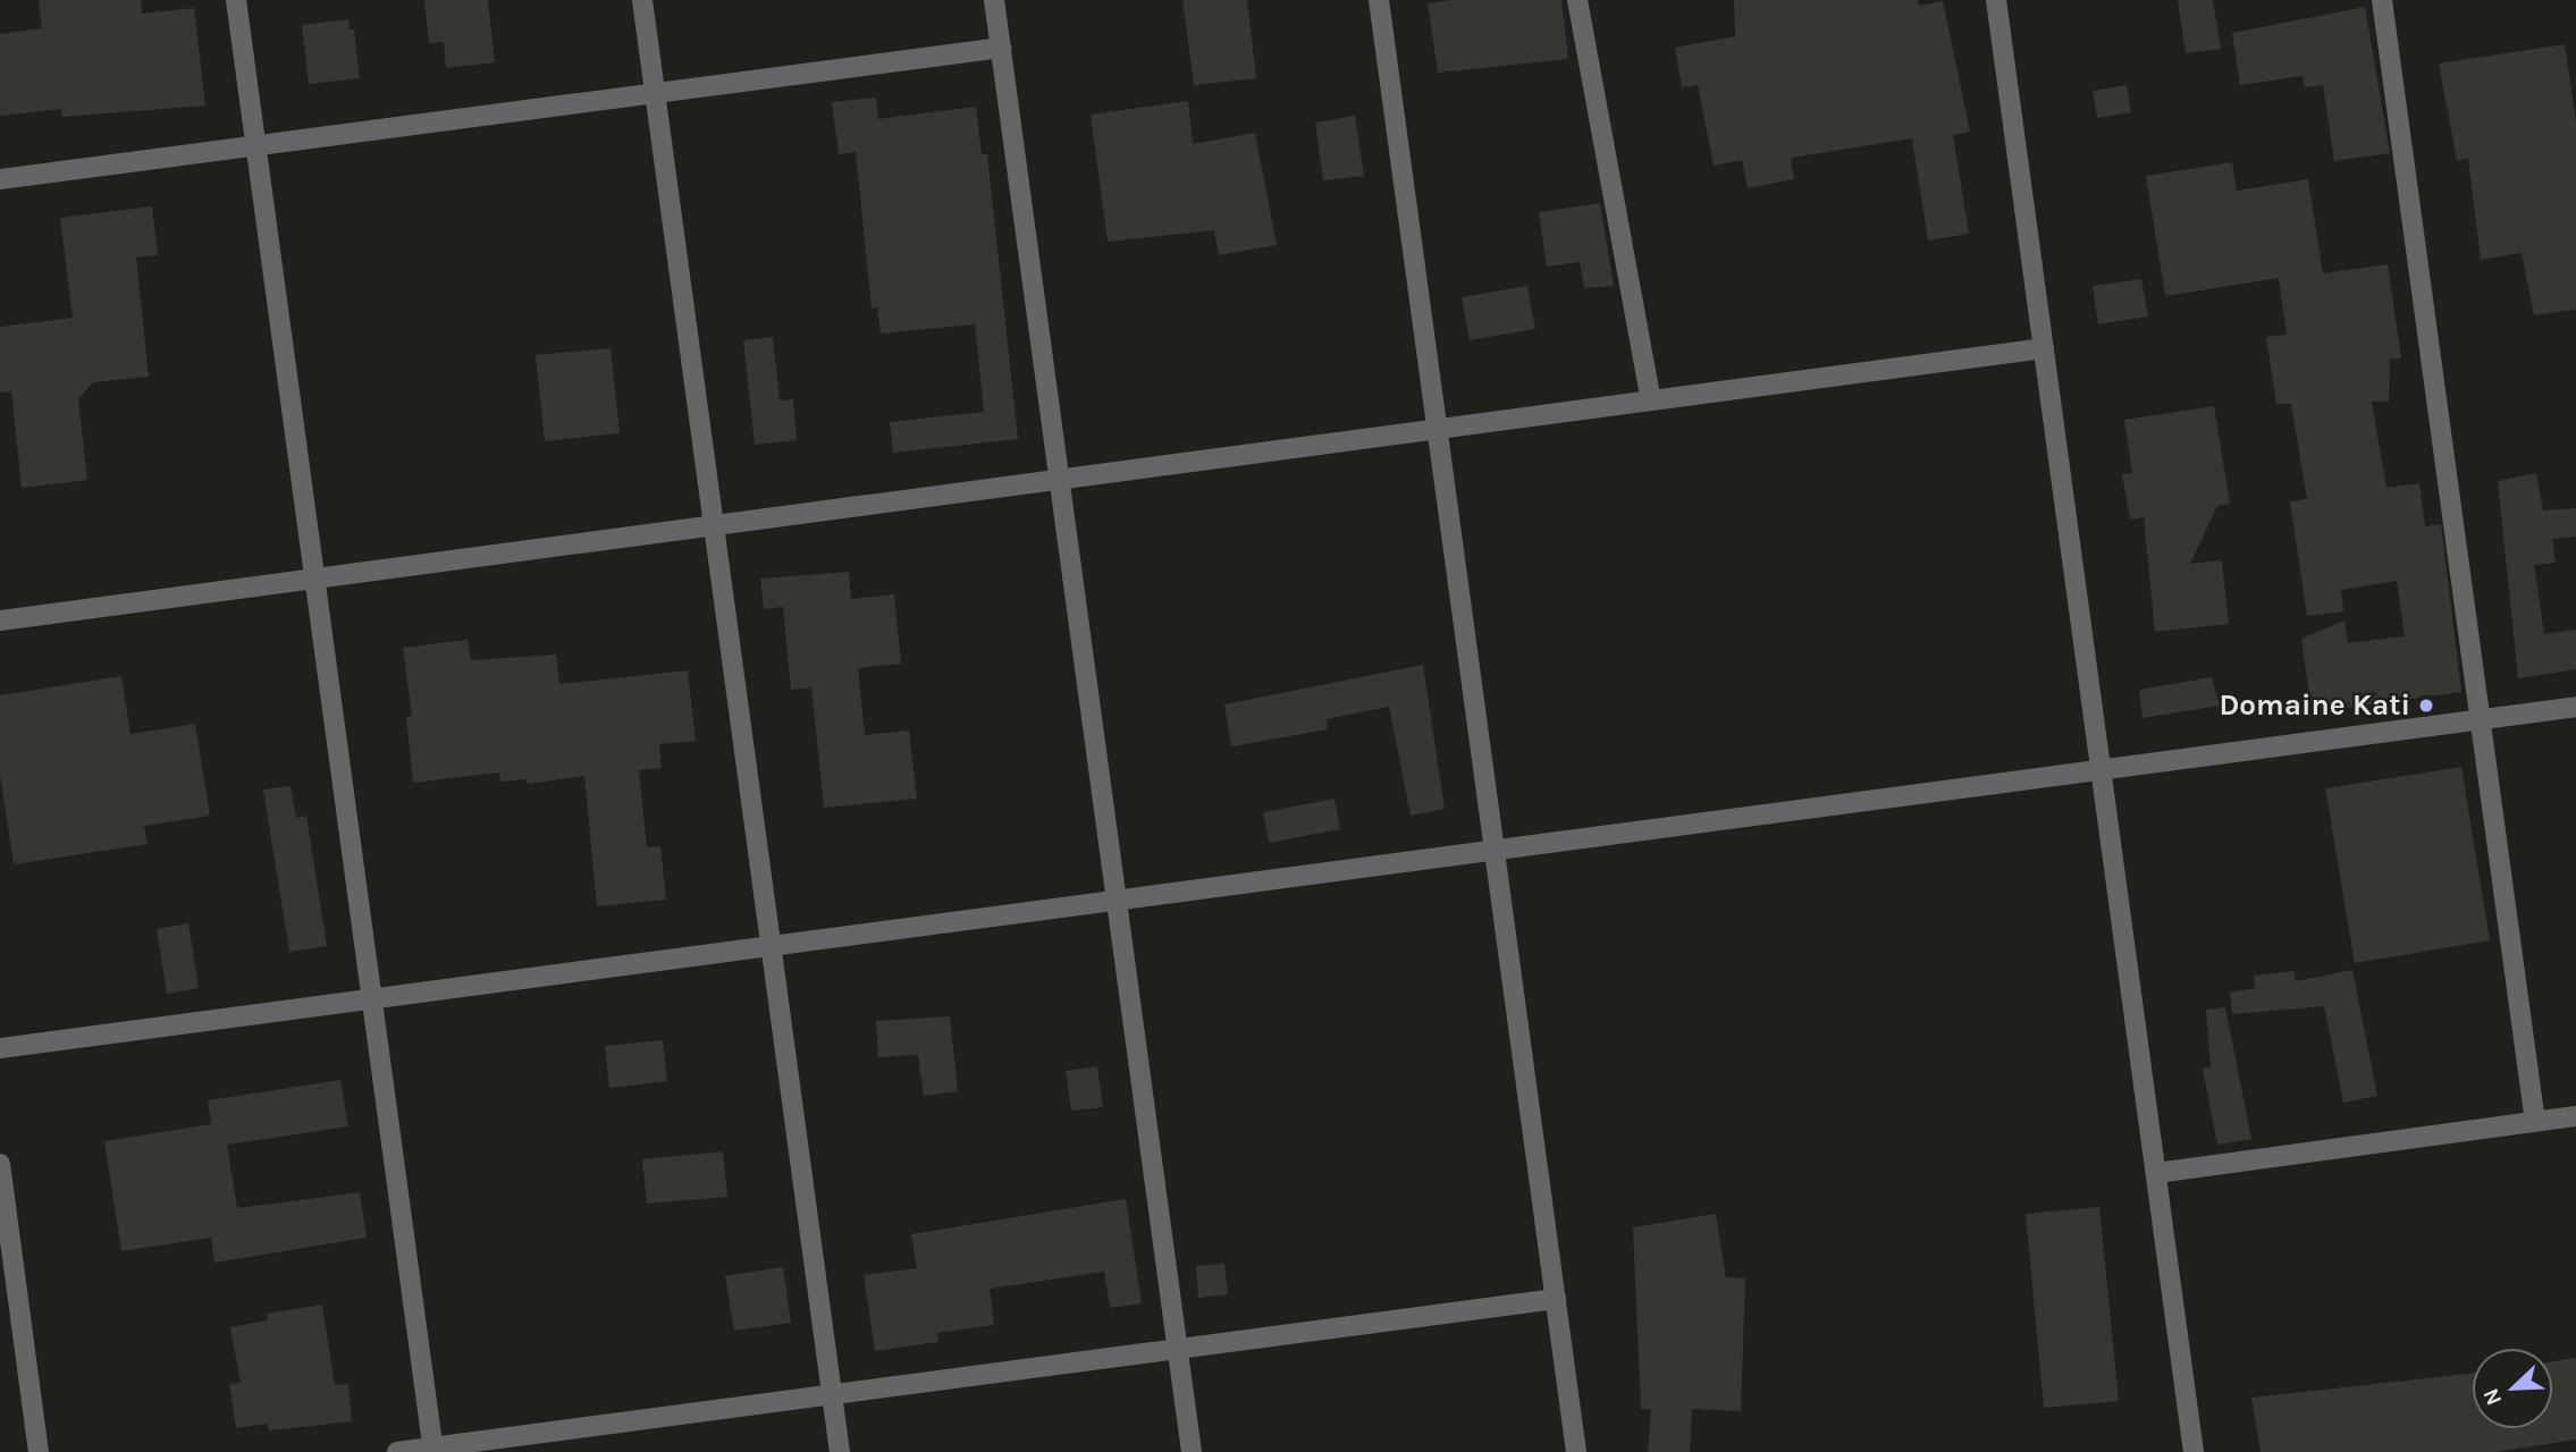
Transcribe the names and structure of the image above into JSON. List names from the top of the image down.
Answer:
{
  "places": ["Domaine Kati"],
  "north": "bottom left"
}
